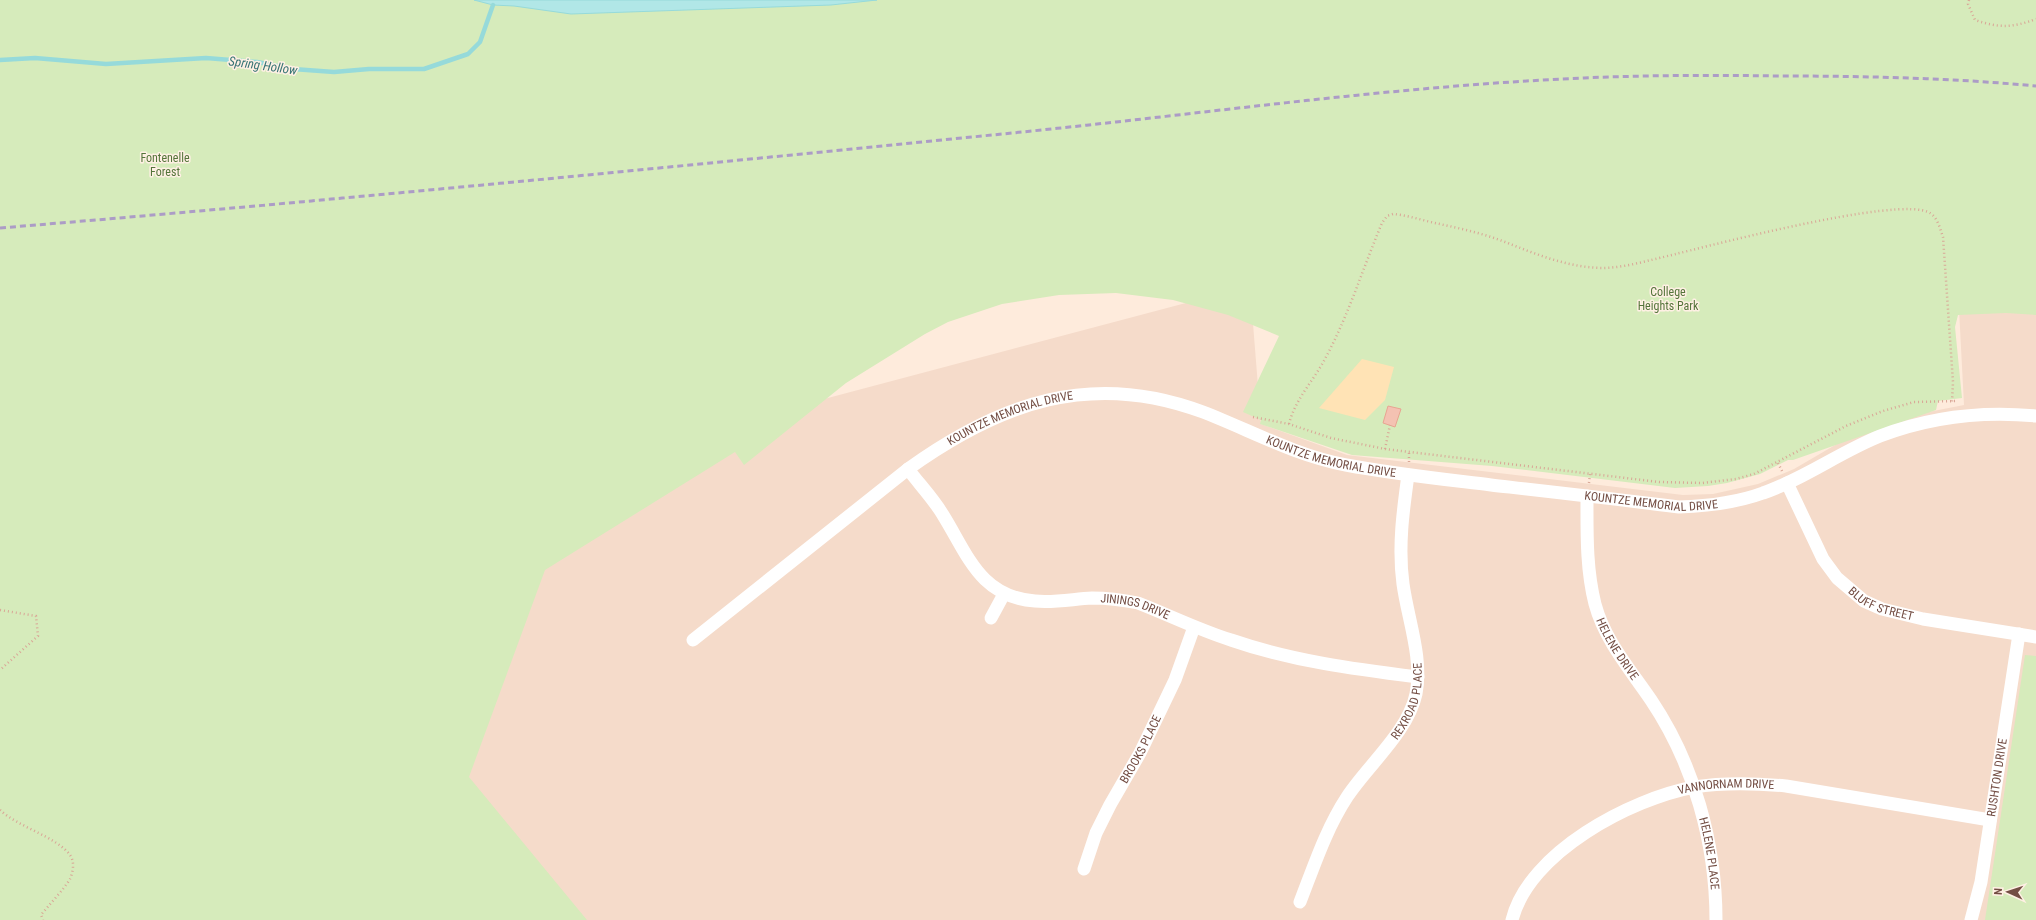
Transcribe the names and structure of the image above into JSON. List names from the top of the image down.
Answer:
{
  "streets": {
    "street": [
      "KOUNTZE MEMORIAL DRIVE",
      "BLUFF STREET",
      "JININGS DRIVE",
      "HELENE DRIVE",
      "REXROAD PLACE",
      "BROOKS PLACE",
      "RUSHTON DRIVE",
      "VANNORNAM DRIVE",
      "HELENE PLACE"
    ]
  },
  "crossings": [
    ["KOUNTZE MEMORIAL DRIVE", "BLUFF STREET"],
    ["KOUNTZE MEMORIAL DRIVE", "JININGS DRIVE"],
    ["KOUNTZE MEMORIAL DRIVE", "HELENE DRIVE"],
    ["KOUNTZE MEMORIAL DRIVE", "REXROAD PLACE"],
    ["BLUFF STREET", "RUSHTON DRIVE"],
    ["JININGS DRIVE", "REXROAD PLACE"],
    ["JININGS DRIVE", "BROOKS PLACE"],
    ["HELENE DRIVE", "VANNORNAM DRIVE"],
    ["HELENE DRIVE", "HELENE PLACE"],
    ["RUSHTON DRIVE", "VANNORNAM DRIVE"],
    ["VANNORNAM DRIVE", "HELENE PLACE"]
  ],
  "water": ["Spring Hollow"],
  "parks": ["Fontenelle Forest", "College Heights Park"],
  "north": "left"
}
